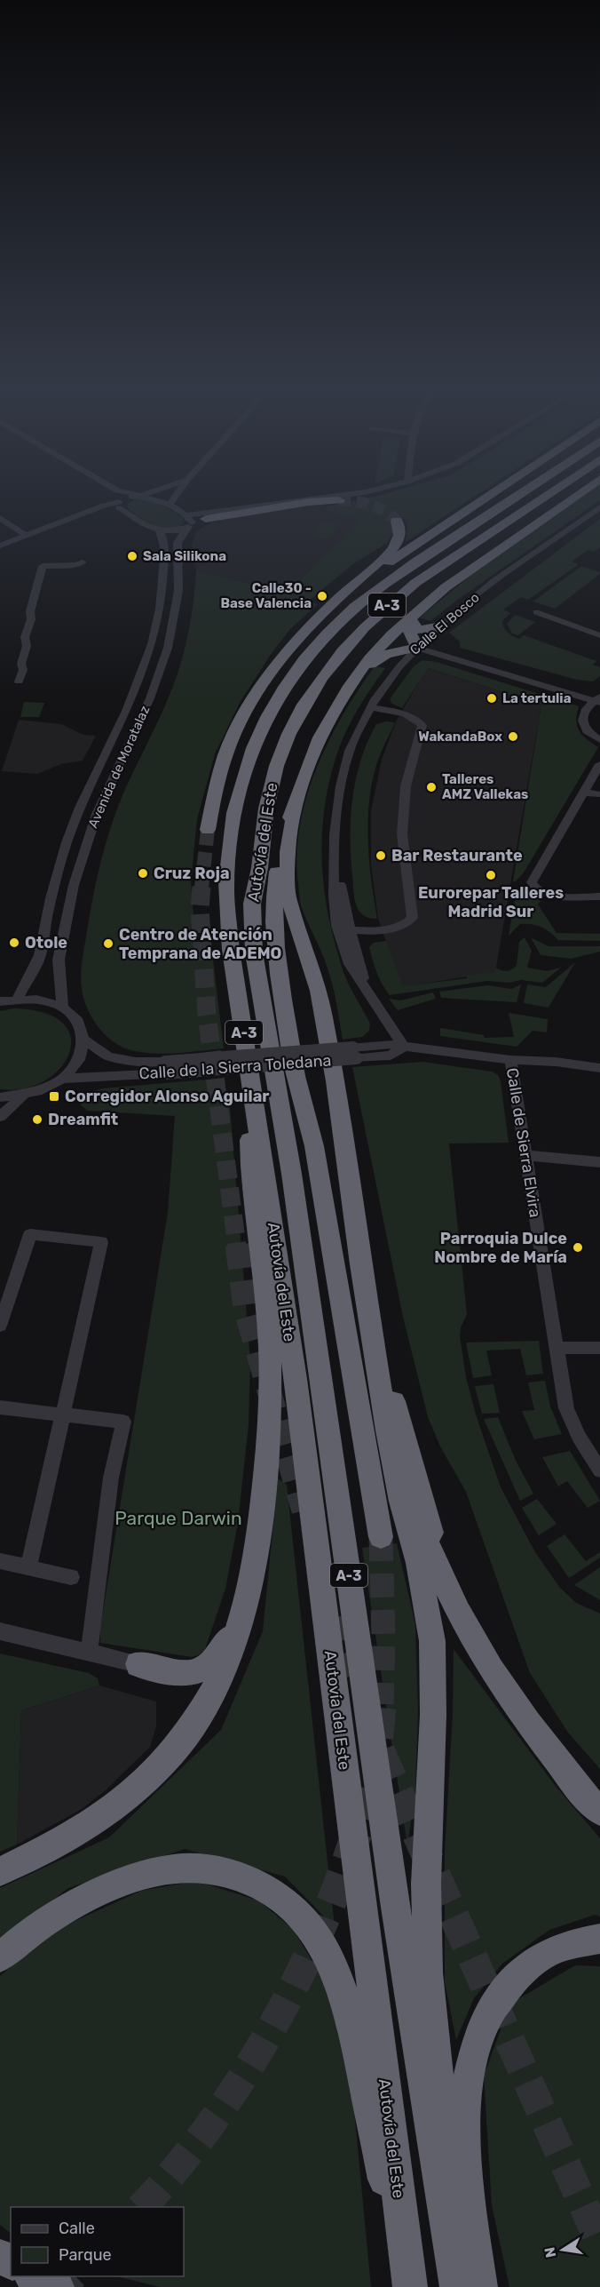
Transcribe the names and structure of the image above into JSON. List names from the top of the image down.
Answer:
{
  "streets": {
    "highway": ["A-3", "Autovía del Este"],
    "street": [
      "Calle El Bosco",
      "Avenida de Moratalaz",
      "Calle de la Sierra Toledana",
      "Calle de Sierra Elvira"
    ]
  },
  "crossings": [
    ["Calle El Bosco", "Calle de la Sierra Toledana"],
    ["Calle de la Sierra Toledana", "Calle de Sierra Elvira"]
  ],
  "parks": ["Parque Darwin"],
  "places": {
    "other": [
      "Sala Silikona",
      "Calle30 - Base Valencia",
      "La tertulia",
      "WakandaBox",
      "Talleres AMZ Vallekas",
      "Bar Restaurante",
      "Cruz Roja",
      "Eurorepar Talleres Madrid Sur",
      "Otole",
      "Centro de Atención Temprana de ADEMO",
      "Dreamfit",
      "Parroquia Dulce Nombre de María"
    ],
    "transit": ["Corregidor Alonso Aguilar"]
  },
  "legend": ["Calle", "Parque"],
  "north": "left"
}
